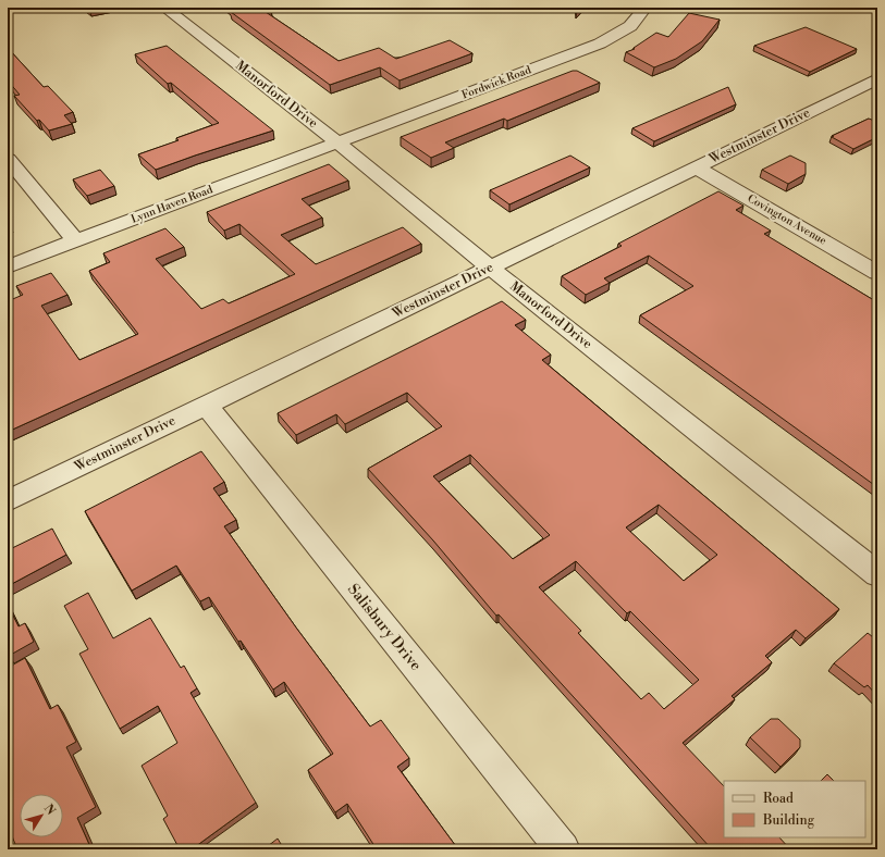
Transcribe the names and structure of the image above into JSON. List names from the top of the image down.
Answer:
{
  "streets": {
    "street": [
      "Fordwick Road",
      "Manorford Drive",
      "Westminster Drive",
      "Lynn Haven Road",
      "Covington Avenue",
      "Salisbury Drive"
    ]
  },
  "crossings": [
    ["Fordwick Road", "Manorford Drive"],
    ["Fordwick Road", "Lynn Haven Road"],
    ["Manorford Drive", "Westminster Drive"],
    ["Manorford Drive", "Lynn Haven Road"],
    ["Westminster Drive", "Covington Avenue"],
    ["Westminster Drive", "Salisbury Drive"]
  ],
  "legend": ["Road", "Building"],
  "north": "top right"
}
